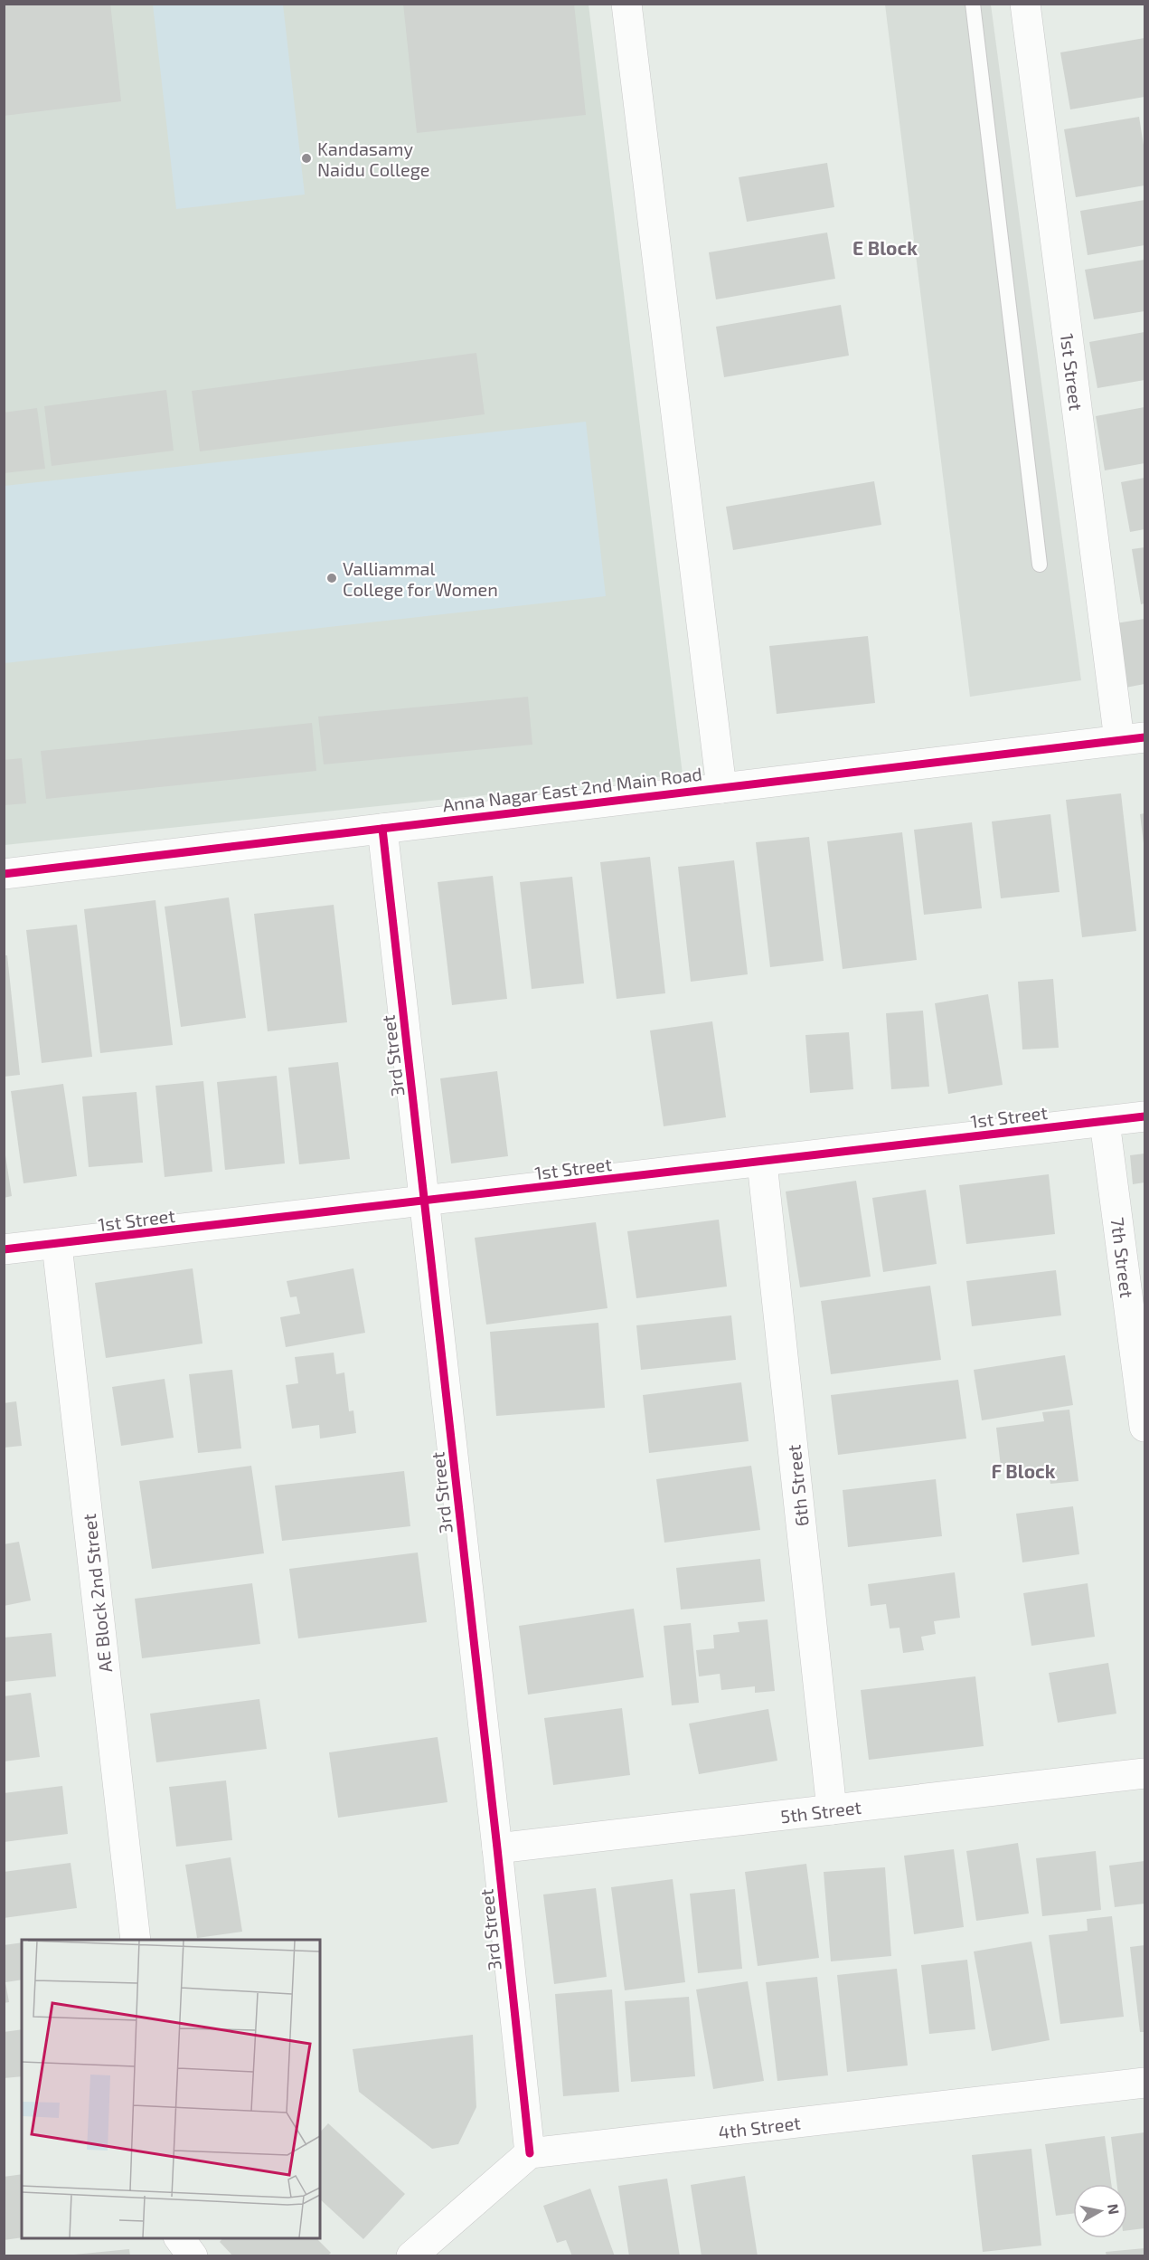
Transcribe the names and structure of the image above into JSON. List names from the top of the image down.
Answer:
{
  "streets": {
    "street": [
      "1st Street",
      "Anna Nagar East 2nd Main Road",
      "3rd Street",
      "7th Street",
      "6th Street",
      "AE Block 2nd Street",
      "5th Street",
      "4th Street"
    ]
  },
  "crossings": [
    ["1st Street", "Anna Nagar East 2nd Main Road"],
    ["1st Street", "3rd Street"],
    ["1st Street", "7th Street"],
    ["1st Street", "6th Street"],
    ["1st Street", "AE Block 2nd Street"],
    ["Anna Nagar East 2nd Main Road", "3rd Street"],
    ["3rd Street", "5th Street"],
    ["3rd Street", "4th Street"],
    ["6th Street", "5th Street"]
  ],
  "districts": ["E Block", "F Block"],
  "places": ["Kandasamy Naidu College", "Valliammal College for Women"],
  "north": "right"
}
